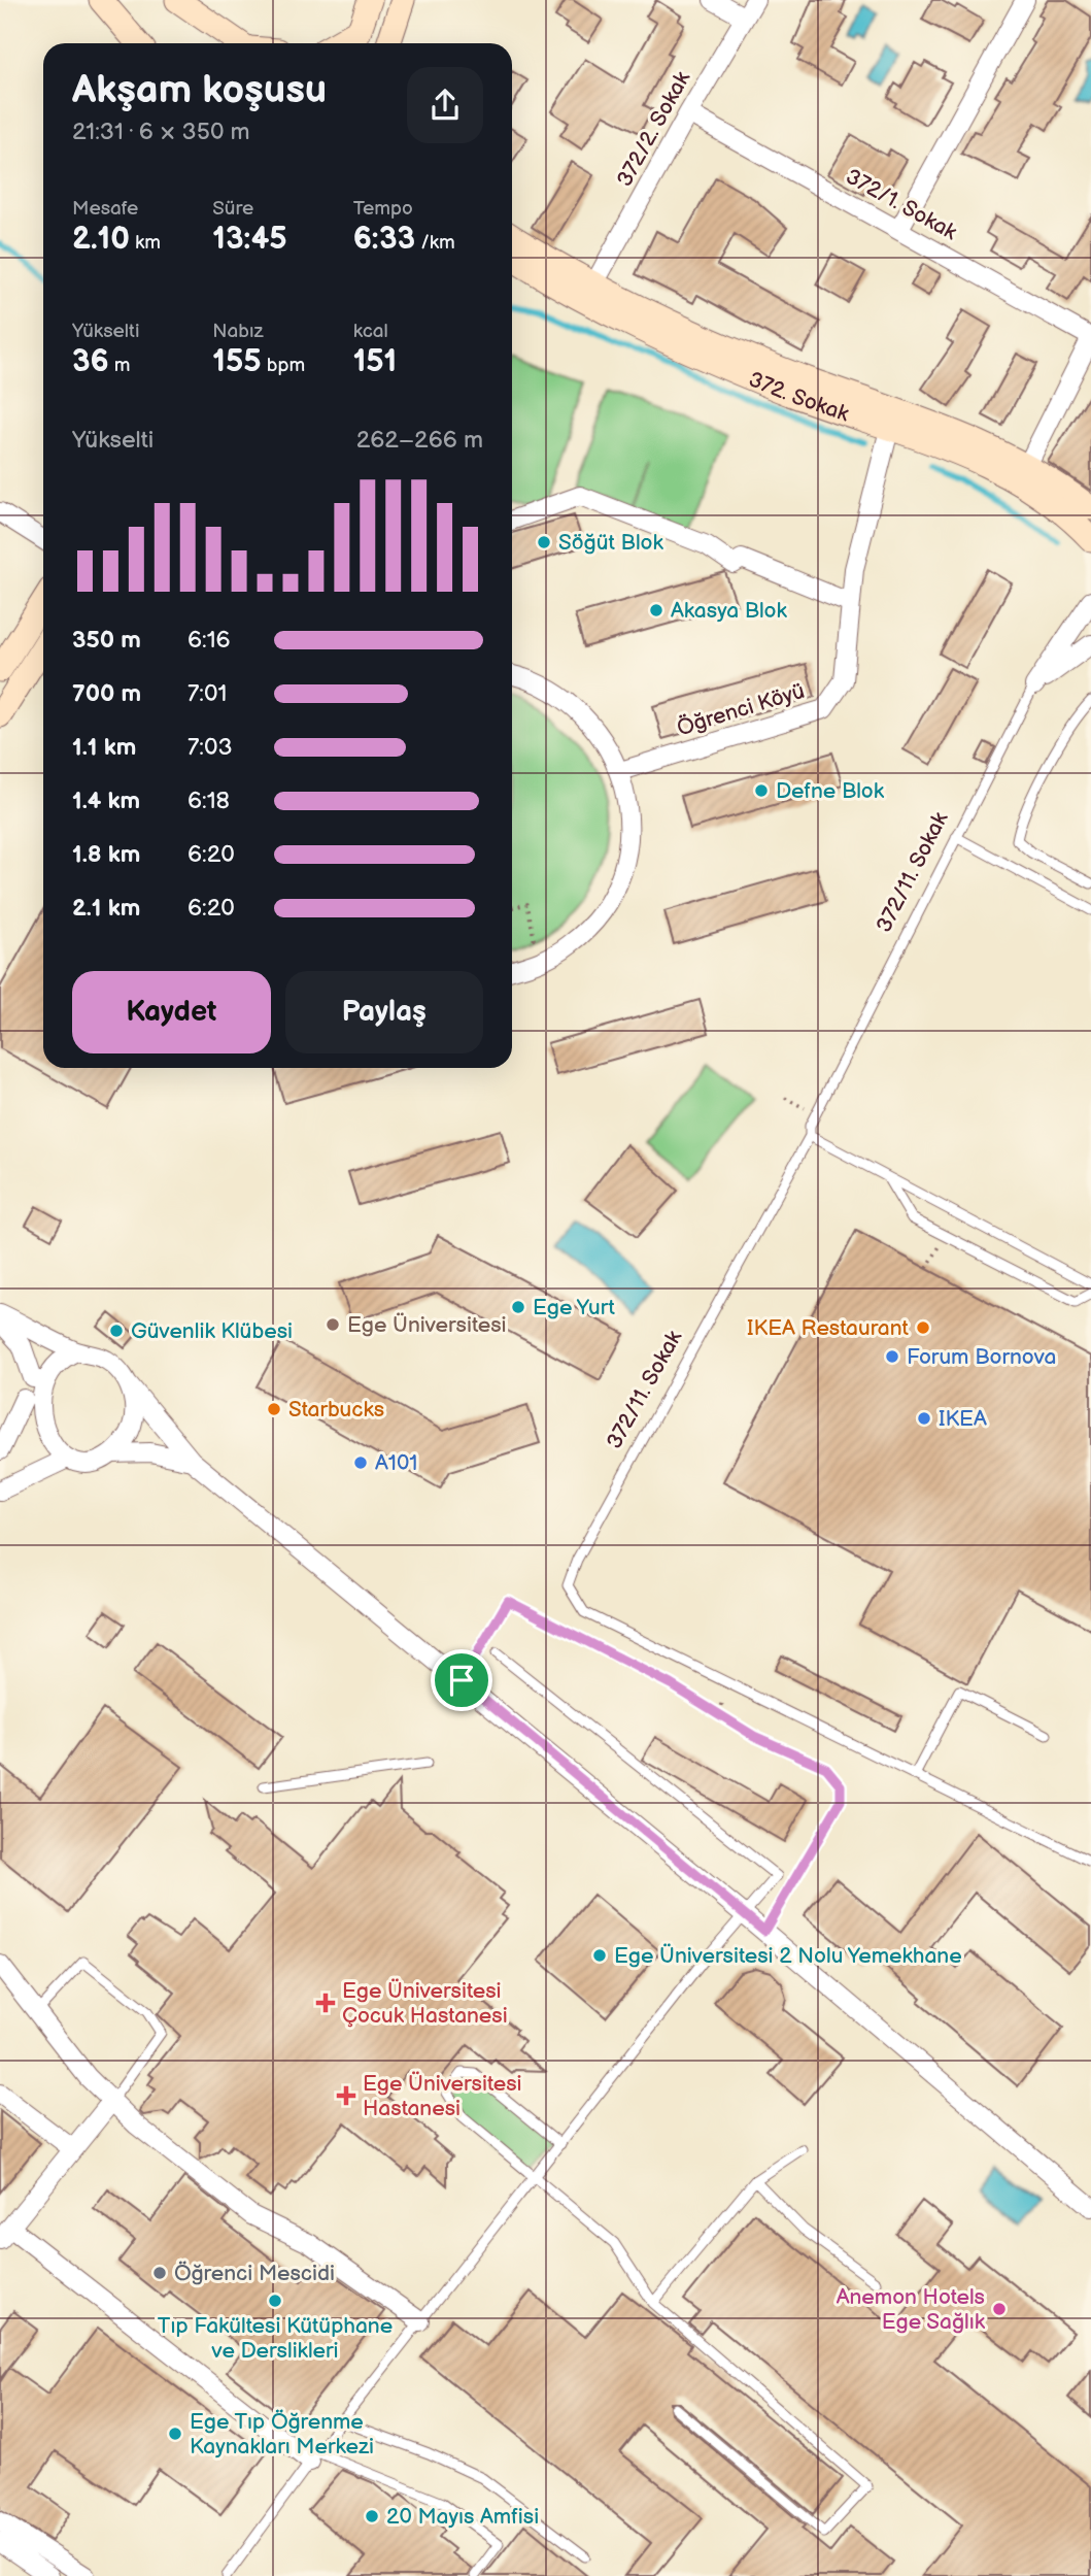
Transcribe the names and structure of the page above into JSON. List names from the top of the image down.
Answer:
{
  "streets": {
    "main road": ["372. Sokak"],
    "street": [
      "372/2. Sokak",
      "372/1. Sokak",
      "Öğrenci Köyü",
      "372/11. Sokak"
    ]
  },
  "crossings": [
    ["372/2. Sokak", "372/1. Sokak"],
    ["372/2. Sokak", "372. Sokak"],
    ["372. Sokak", "Öğrenci Köyü"]
  ],
  "places": {
    "other": [
      "Söğüt Blok",
      "Akasya Blok",
      "Defne Blok",
      "Ege Yurt",
      "Ege Üniversitesi",
      "IKEA Restaurant",
      "Güvenlik Klübesi",
      "Forum Bornova",
      "Starbucks",
      "IKEA",
      "A101",
      "Ege Üniversitesi 2 Nolu Yemekhane",
      "Öğrenci Mescidi",
      "Tıp Fakültesi Kütüphane ve Derslikleri",
      "Anemon Hotels Ege Sağlık",
      "Ege Tıp Öğrenme Kaynakları Merkezi",
      "20 Mayıs Amfisi"
    ],
    "health": ["Ege Üniversitesi Çocuk Hastanesi", "Ege Üniversitesi Hastanesi"]
  },
  "page": {
    "heading": ["Akşam koşusu", "21:31 · 6 × 350 m"],
    "stats": [
      ["Mesafe", "2.10 km"],
      ["Süre", "13:45"],
      ["Tempo", "6:33 /km"],
      ["Yükselti", "36 m"],
      ["Nabız", "155 bpm"],
      ["kcal", "151"]
    ],
    "chart": ["Yükselti", "262–266 m"],
    "list": [
      {
        "name": "350 m",
        "note": "6:16"
      },
      {
        "name": "700 m",
        "note": "7:01"
      },
      {
        "name": "1.1 km",
        "note": "7:03"
      },
      {
        "name": "1.4 km",
        "note": "6:18"
      },
      {
        "name": "1.8 km",
        "note": "6:20"
      },
      {
        "name": "2.1 km",
        "note": "6:20"
      }
    ],
    "buttons": ["Kaydet", "Paylaş"]
  }
}
